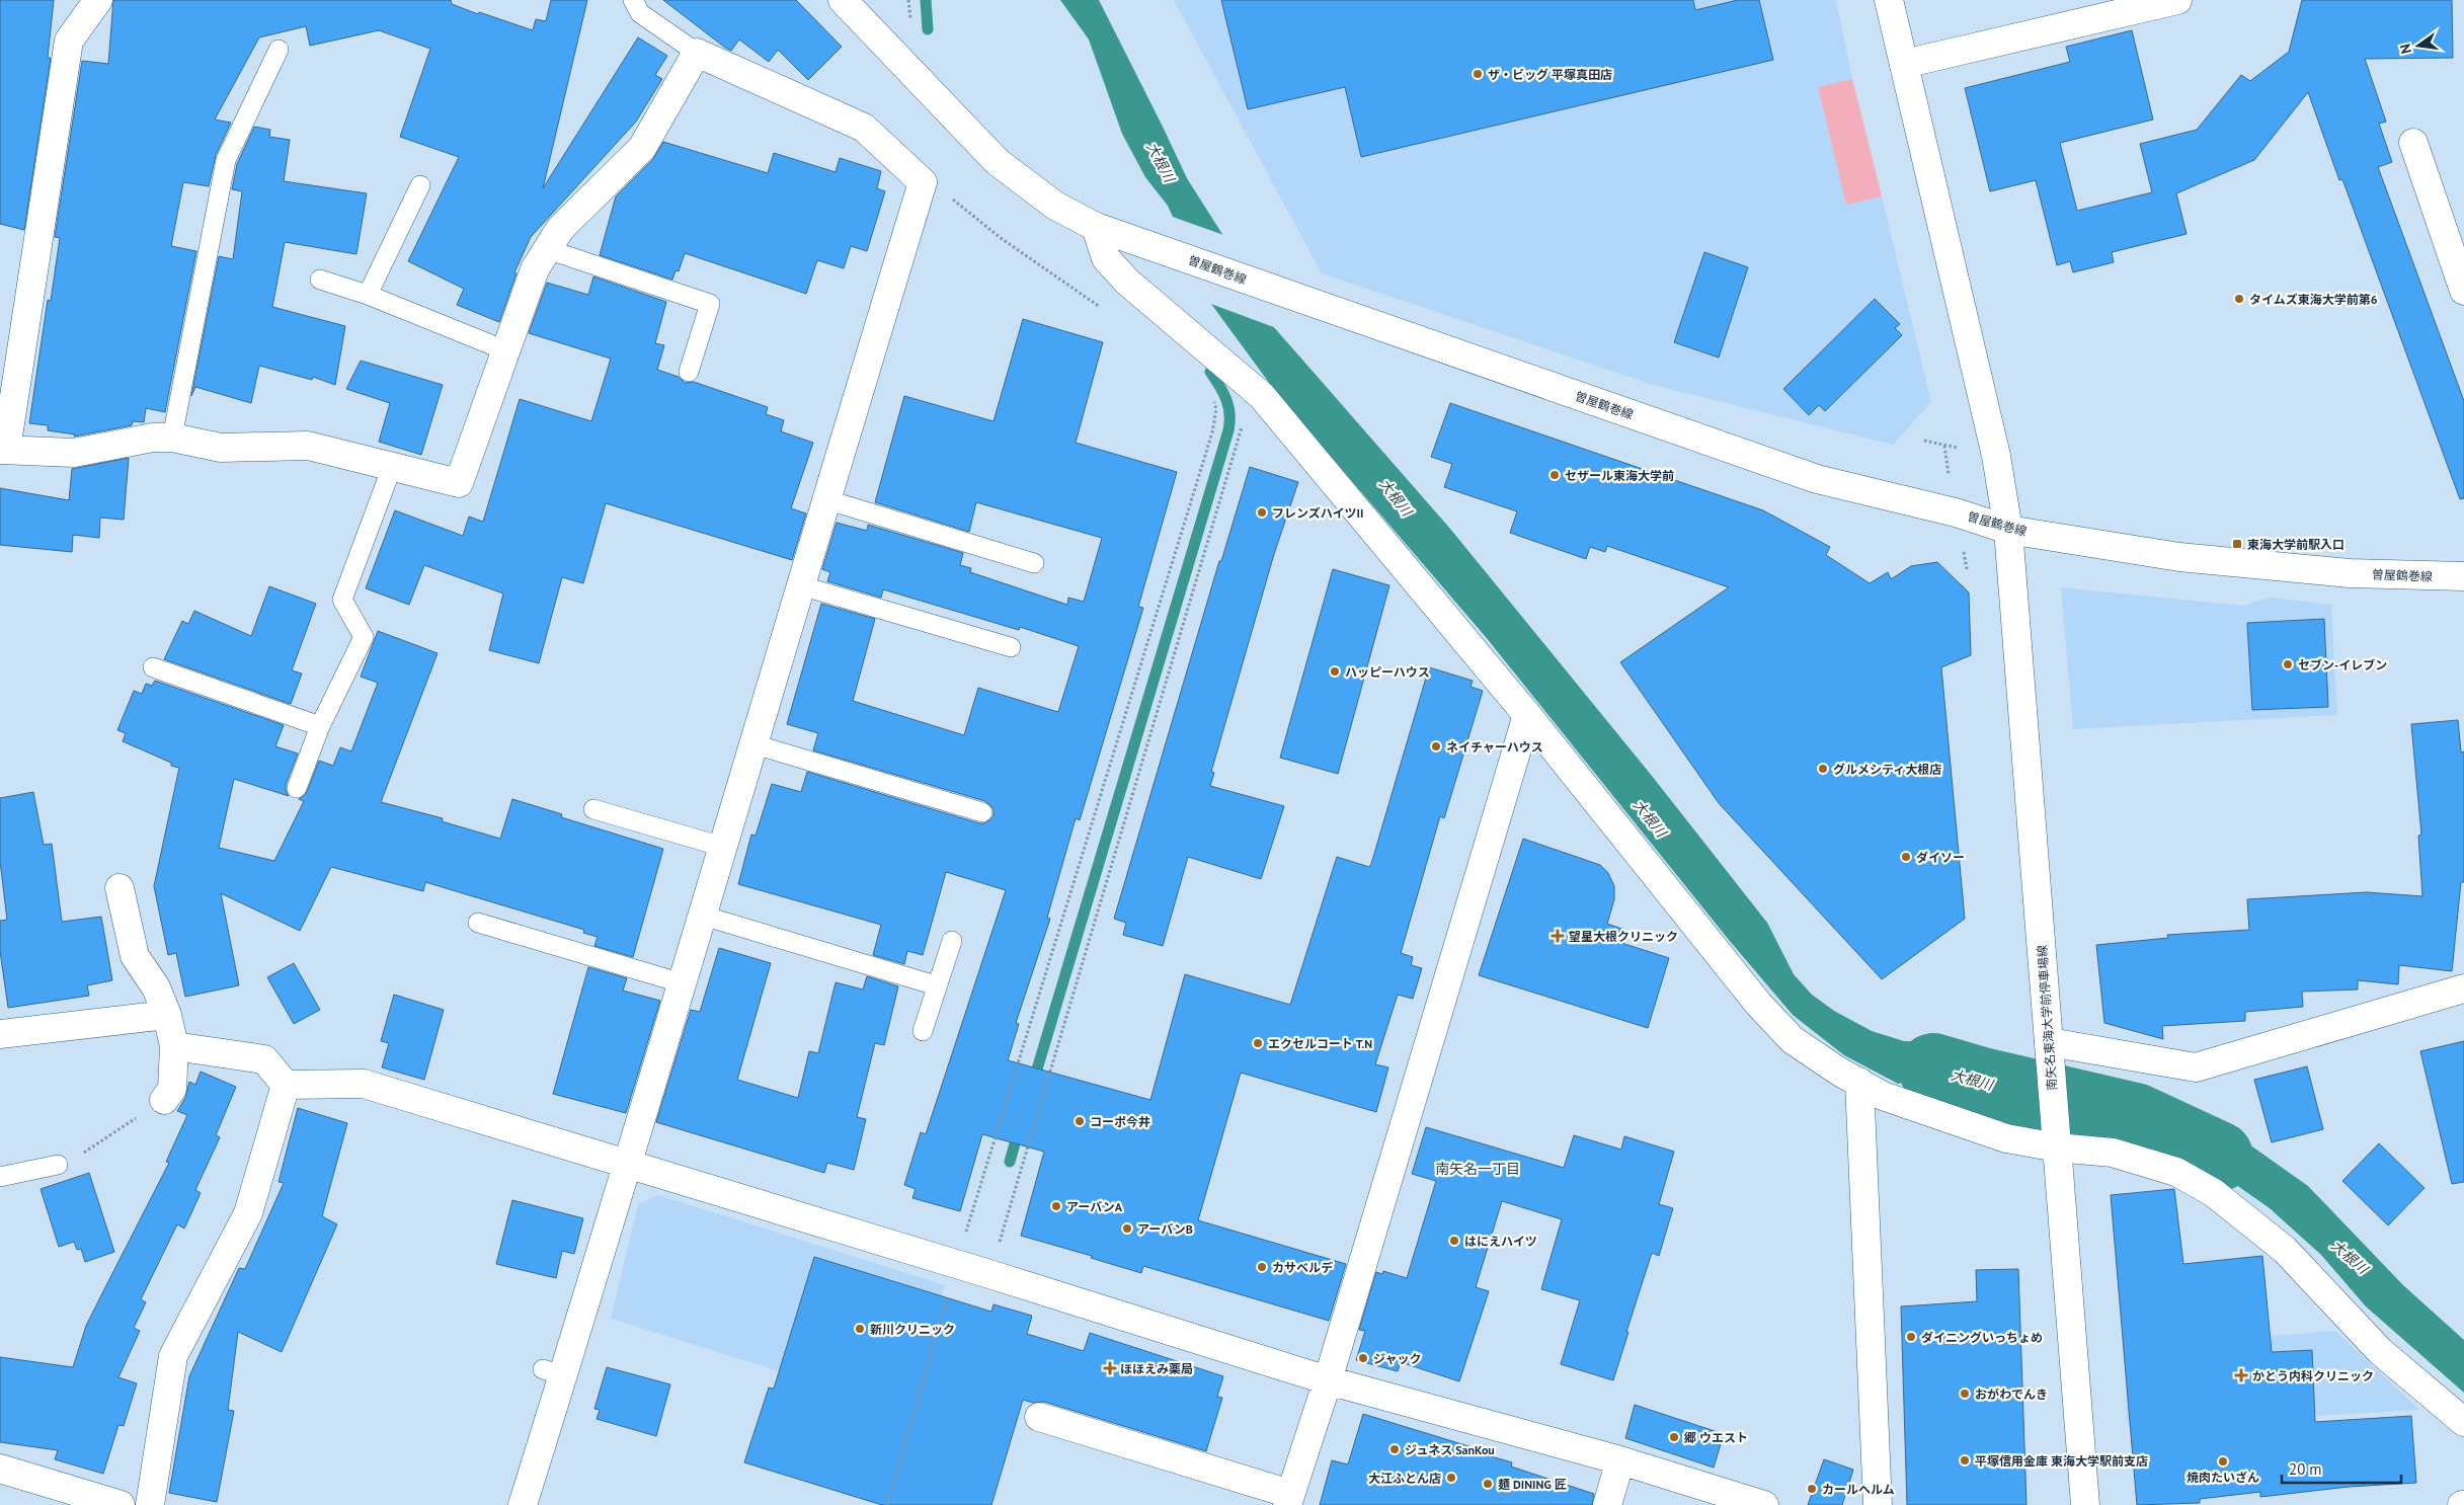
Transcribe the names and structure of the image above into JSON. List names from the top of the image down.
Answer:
{
  "streets": {
    "street": ["曽屋鶴巻線", "南矢名東海大学前停車場線"]
  },
  "crossings": [
    ["曽屋鶴巻線", "南矢名東海大学前停車場線"]
  ],
  "districts": ["南矢名一丁目"],
  "water": ["大根川"],
  "places": {
    "other": [
      "ザ・ビッグ 平塚真田店",
      "タイムズ東海大学前第6",
      "セザール東海大学前",
      "フレンズハイツII",
      "セブン-イレブン",
      "ハッピーハウス",
      "ネイチャーハウス",
      "グルメシティ大根店",
      "ダイソー",
      "エクセルコート T.N",
      "コーポ今井",
      "アーバンA",
      "アーバンB",
      "はにえハイツ",
      "カサベルデ",
      "新川クリニック",
      "ダイニングいっちょめ",
      "ジャック",
      "おがわでんき",
      "郷 ウエスト",
      "ジュネス SanKou",
      "平塚信用金庫 東海大学駅前支店",
      "焼肉たいざん",
      "大江ふとん店",
      "麺 DINING 匠",
      "カールヘルム"
    ],
    "transit": ["東海大学前駅入口"],
    "health": ["望星大根クリニック", "ほほえみ薬局", "かとう内科クリニック"]
  },
  "scale_bar": "20 m",
  "north": "left"
}
